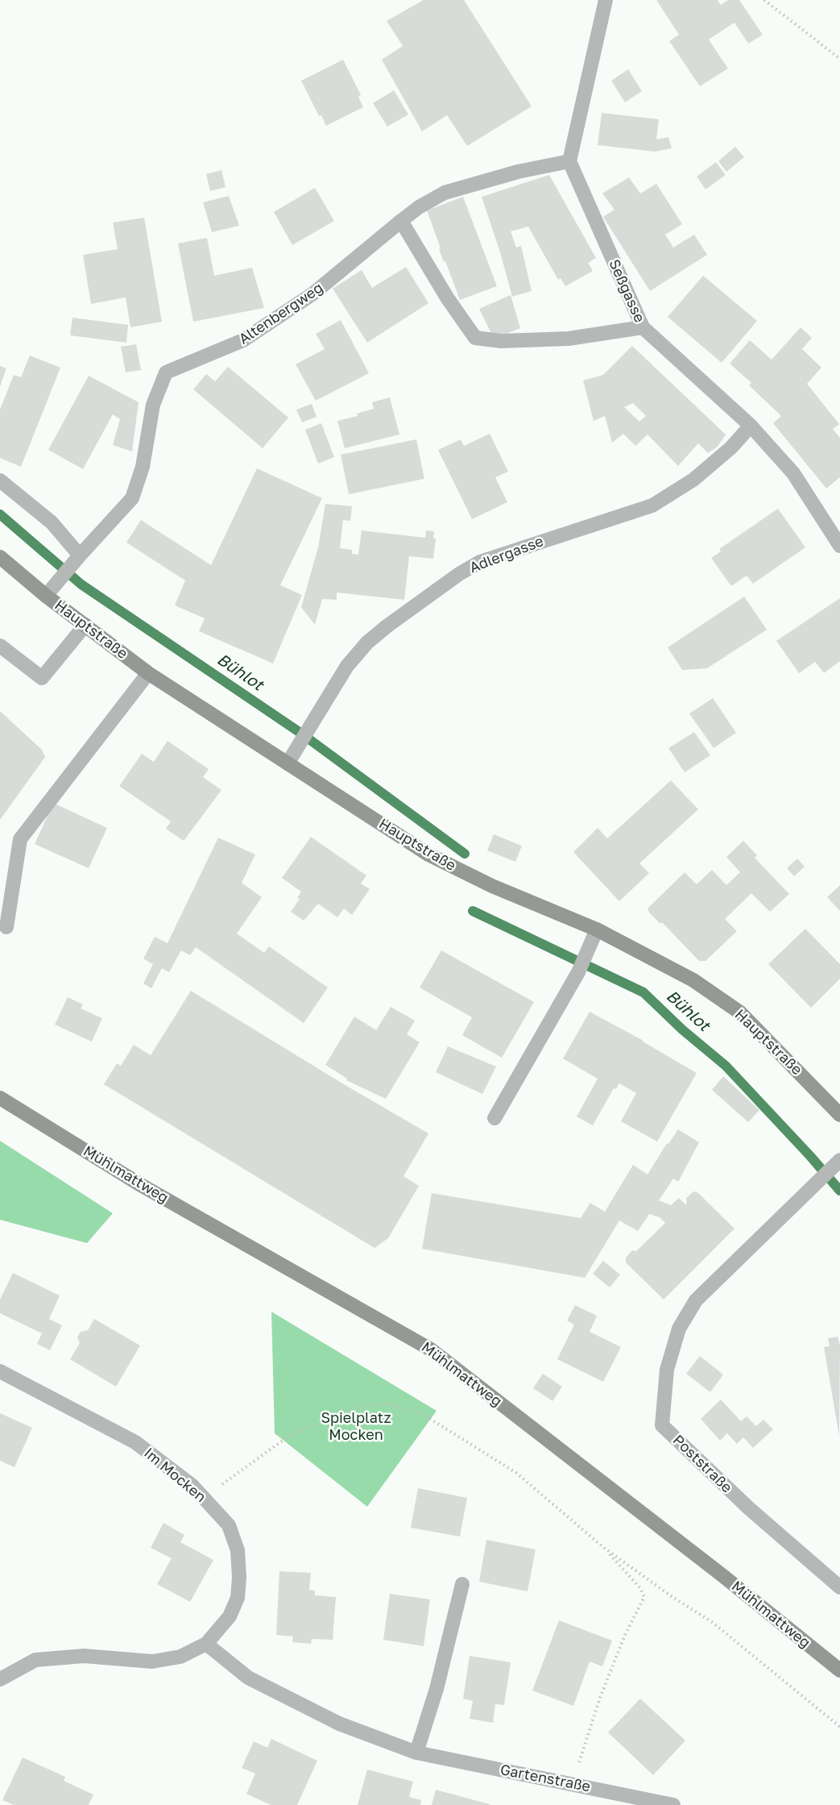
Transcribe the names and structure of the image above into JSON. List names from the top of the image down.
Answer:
{
  "streets": {
    "street": [
      "Seßgasse",
      "Altenbergweg",
      "Adlergasse",
      "Hauptstraße",
      "Mühlmattweg",
      "Poststraße",
      "Im Mocken",
      "Gartenstraße"
    ]
  },
  "crossings": [
    ["Seßgasse", "Altenbergweg"],
    ["Seßgasse", "Adlergasse"],
    ["Altenbergweg", "Hauptstraße"],
    ["Adlergasse", "Hauptstraße"],
    ["Im Mocken", "Gartenstraße"]
  ],
  "water": ["Bühlot"],
  "parks": ["Spielplatz Mocken"]
}
